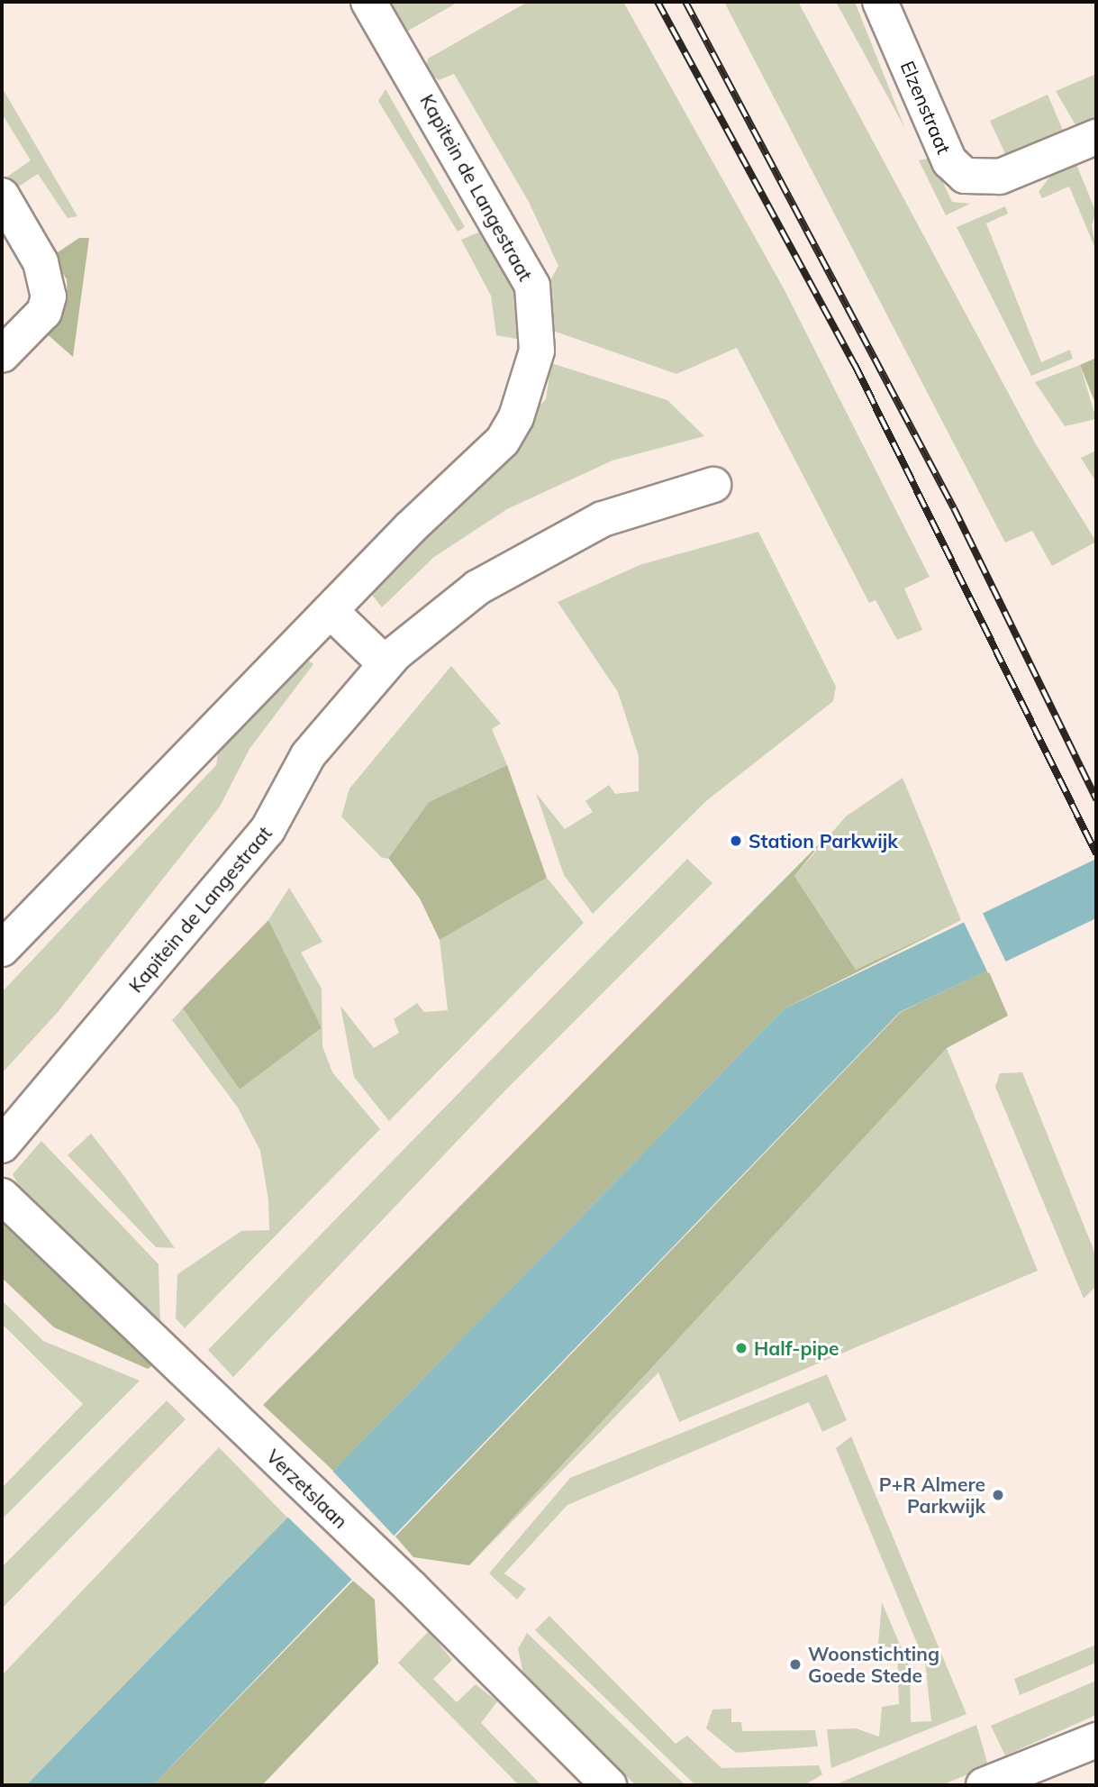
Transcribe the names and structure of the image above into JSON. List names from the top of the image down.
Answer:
{
  "streets": {
    "street": ["Elzenstraat", "Kapitein de Langestraat", "Verzetslaan"]
  },
  "places": [
    "Station Parkwijk",
    "Half-pipe",
    "P+R Almere Parkwijk",
    "Woonstichting Goede Stede"
  ]
}
